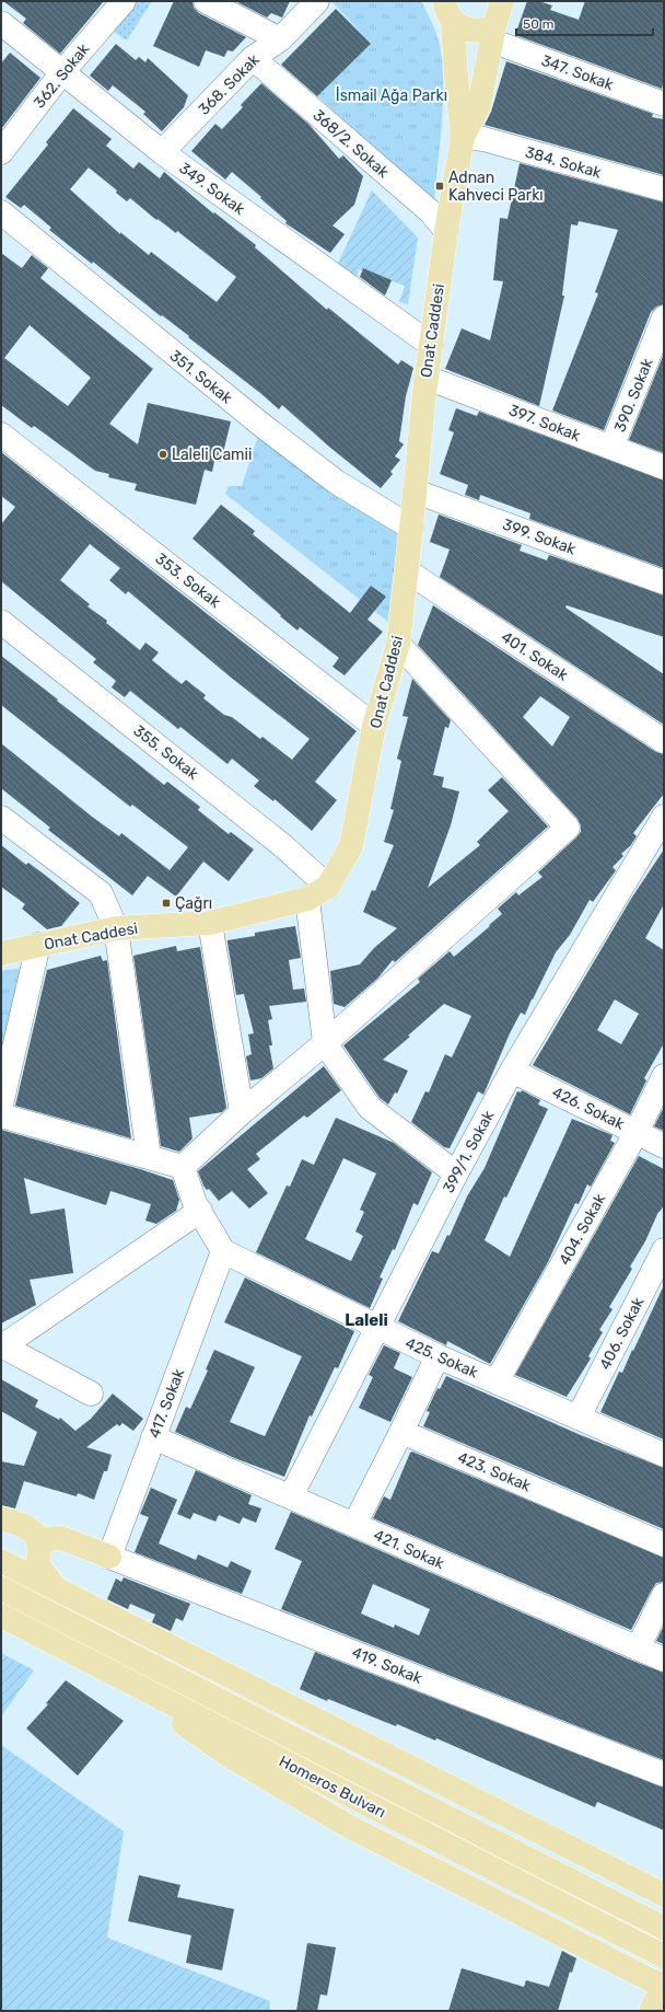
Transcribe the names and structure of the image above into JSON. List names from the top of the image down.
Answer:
{
  "streets": {
    "main road": ["Onat Caddesi", "Homeros Bulvarı"],
    "street": [
      "347. Sokak",
      "362. Sokak",
      "368. Sokak",
      "368/2. Sokak",
      "384. Sokak",
      "349. Sokak",
      "351. Sokak",
      "390. Sokak",
      "397. Sokak",
      "399. Sokak",
      "353. Sokak",
      "401. Sokak",
      "355. Sokak",
      "426. Sokak",
      "399/1. Sokak",
      "404. Sokak",
      "406. Sokak",
      "425. Sokak",
      "417. Sokak",
      "423. Sokak",
      "421. Sokak",
      "419. Sokak"
    ]
  },
  "crossings": [
    ["347. Sokak", "Onat Caddesi"],
    ["362. Sokak", "349. Sokak"],
    ["368. Sokak", "368/2. Sokak"],
    ["368. Sokak", "349. Sokak"],
    ["368/2. Sokak", "Onat Caddesi"],
    ["384. Sokak", "Onat Caddesi"],
    ["349. Sokak", "Onat Caddesi"],
    ["Onat Caddesi", "351. Sokak"],
    ["Onat Caddesi", "397. Sokak"],
    ["Onat Caddesi", "399. Sokak"],
    ["Onat Caddesi", "353. Sokak"],
    ["Onat Caddesi", "401. Sokak"],
    ["Onat Caddesi", "355. Sokak"],
    ["390. Sokak", "397. Sokak"],
    ["426. Sokak", "399/1. Sokak"],
    ["426. Sokak", "404. Sokak"],
    ["399/1. Sokak", "425. Sokak"],
    ["399/1. Sokak", "421. Sokak"],
    ["404. Sokak", "425. Sokak"],
    ["406. Sokak", "425. Sokak"],
    ["425. Sokak", "417. Sokak"],
    ["417. Sokak", "421. Sokak"],
    ["417. Sokak", "419. Sokak"]
  ],
  "districts": ["Laleli"],
  "parks": ["İsmail Ağa Parkı"],
  "places": {
    "transit": ["Adnan Kahveci Parkı", "Çağrı"],
    "other": ["Laleli Camii"]
  },
  "scale_bar": "50 m"
}
